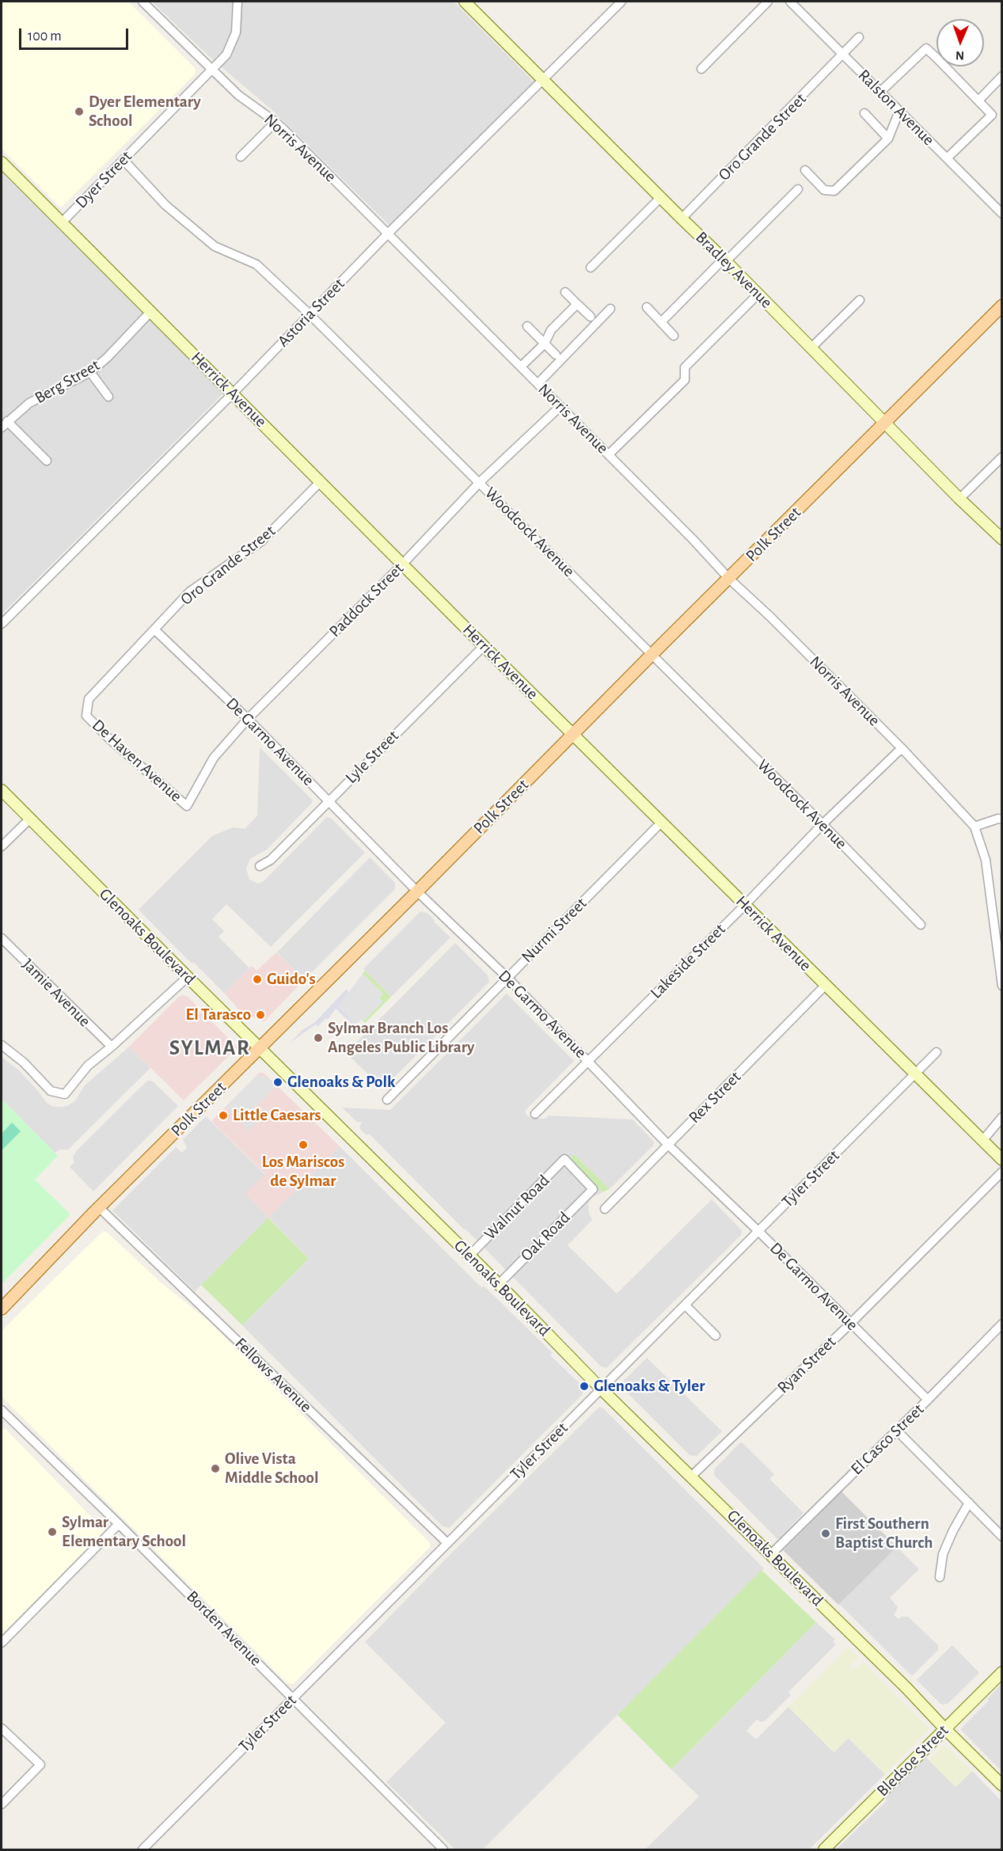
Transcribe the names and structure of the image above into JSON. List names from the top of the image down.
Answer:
{
  "streets": {
    "main road": ["Polk Street"],
    "street": [
      "Ralston Avenue",
      "Oro Grande Street",
      "Norris Avenue",
      "Dyer Street",
      "Bradley Avenue",
      "Astoria Street",
      "Berg Street",
      "Herrick Avenue",
      "Woodcock Avenue",
      "Paddock Street",
      "De Garmo Avenue",
      "Lyle Street",
      "De Haven Avenue",
      "Nurmi Street",
      "Glenoaks Boulevard",
      "Lakeside Street",
      "Jamie Avenue",
      "Rex Street",
      "Tyler Street",
      "Walnut Road",
      "Oak Road",
      "Ryan Street",
      "Fellows Avenue",
      "El Casco Street",
      "Borden Avenue",
      "Bledsoe Street"
    ]
  },
  "crossings": [
    ["Ralston Avenue", "Oro Grande Street"],
    ["Oro Grande Street", "Bradley Avenue"],
    ["Oro Grande Street", "Herrick Avenue"],
    ["Oro Grande Street", "De Garmo Avenue"],
    ["Oro Grande Street", "De Haven Avenue"],
    ["Norris Avenue", "Dyer Street"],
    ["Norris Avenue", "Astoria Street"],
    ["Norris Avenue", "Polk Street"],
    ["Norris Avenue", "Paddock Street"],
    ["Norris Avenue", "Lakeside Street"],
    ["Dyer Street", "Herrick Avenue"],
    ["Dyer Street", "Woodcock Avenue"],
    ["Bradley Avenue", "Astoria Street"],
    ["Bradley Avenue", "Polk Street"],
    ["Astoria Street", "Herrick Avenue"],
    ["Astoria Street", "Woodcock Avenue"],
    ["Berg Street", "Herrick Avenue"],
    ["Herrick Avenue", "Polk Street"],
    ["Herrick Avenue", "Paddock Street"],
    ["Herrick Avenue", "Lyle Street"],
    ["Herrick Avenue", "Nurmi Street"],
    ["Herrick Avenue", "Lakeside Street"],
    ["Herrick Avenue", "Rex Street"],
    ["Herrick Avenue", "Tyler Street"],
    ["Woodcock Avenue", "Polk Street"],
    ["Woodcock Avenue", "Paddock Street"],
    ["Woodcock Avenue", "Lakeside Street"],
    ["Polk Street", "De Garmo Avenue"],
    ["Polk Street", "Glenoaks Boulevard"],
    ["Polk Street", "Fellows Avenue"],
    ["Paddock Street", "De Garmo Avenue"],
    ["Paddock Street", "De Haven Avenue"],
    ["De Garmo Avenue", "Lyle Street"],
    ["De Garmo Avenue", "Nurmi Street"],
    ["De Garmo Avenue", "Lakeside Street"],
    ["De Garmo Avenue", "Rex Street"],
    ["De Garmo Avenue", "Tyler Street"],
    ["De Garmo Avenue", "Ryan Street"],
    ["De Garmo Avenue", "El Casco Street"],
    ["Glenoaks Boulevard", "Tyler Street"],
    ["Glenoaks Boulevard", "Walnut Road"],
    ["Glenoaks Boulevard", "Oak Road"],
    ["Glenoaks Boulevard", "Ryan Street"],
    ["Glenoaks Boulevard", "El Casco Street"],
    ["Glenoaks Boulevard", "Bledsoe Street"],
    ["Tyler Street", "Fellows Avenue"],
    ["Tyler Street", "Borden Avenue"],
    ["Walnut Road", "Oak Road"]
  ],
  "districts": ["SYLMAR"],
  "places": [
    "Dyer Elementary School",
    "Guido's",
    "El Tarasco",
    "Sylmar Branch Los Angeles Public Library",
    "Glenoaks & Polk",
    "Little Caesars",
    "Los Mariscos de Sylmar",
    "Glenoaks & Tyler",
    "Olive Vista Middle School",
    "Sylmar Elementary School",
    "First Southern Baptist Church"
  ],
  "scale_bar": "100 m",
  "north": "bottom"
}
